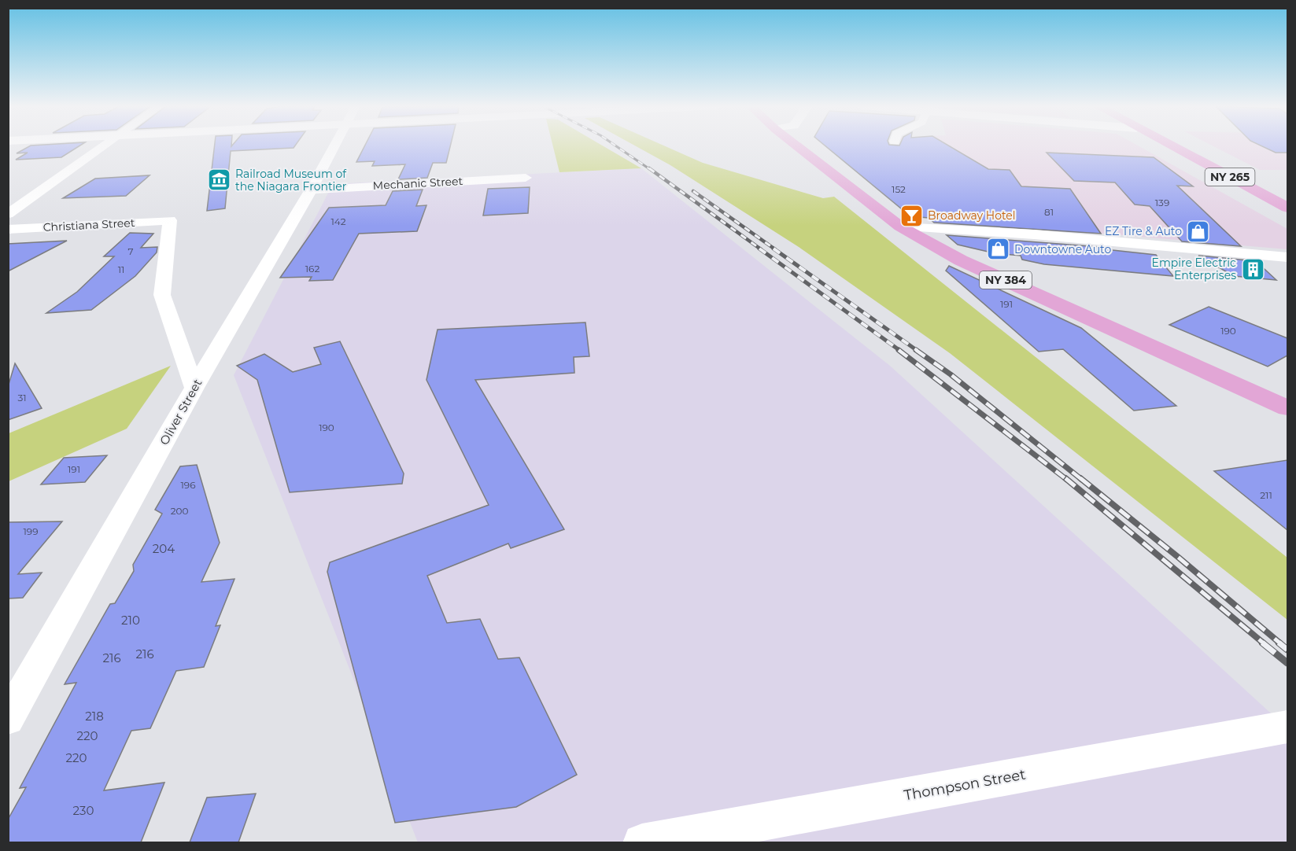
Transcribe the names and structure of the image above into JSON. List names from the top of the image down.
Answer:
{
  "streets": {
    "main road": ["NY 265", "NY 384"],
    "street": [
      "Mechanic Street",
      "Christiana Street",
      "Oliver Street",
      "Thompson Street"
    ]
  },
  "crossings": [
    ["Mechanic Street", "Oliver Street"],
    ["Christiana Street", "Oliver Street"]
  ],
  "places": {
    "museum": ["Railroad Museum of the Niagara Frontier"],
    "bar": ["Broadway Hotel"],
    "shop": ["EZ Tire & Auto", "Downtowne Auto"],
    "building": ["Empire Electric Enterprises"]
  },
  "house_numbers": [
    "152",
    "139",
    "81",
    "142",
    "7",
    "162",
    "11",
    "191",
    "190",
    "31",
    "190",
    "191",
    "196",
    "211",
    "200",
    "199",
    "204",
    "210",
    "216",
    "216",
    "218",
    "220",
    "220",
    "230"
  ]
}
